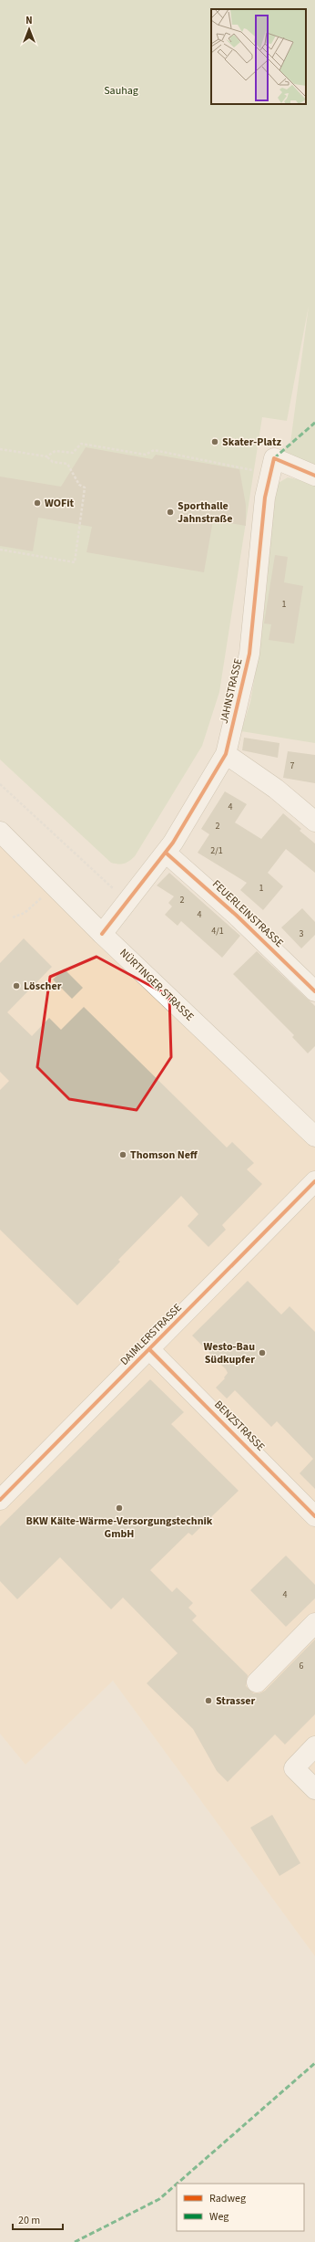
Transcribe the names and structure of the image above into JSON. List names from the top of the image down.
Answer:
{
  "streets": {
    "street": [
      "JAHNSTRASSE",
      "FEUERLEINSTRASSE",
      "NÜRTINGER STRASSE",
      "DAIMLERSTRASSE",
      "BENZSTRASSE"
    ]
  },
  "crossings": [
    ["JAHNSTRASSE", "FEUERLEINSTRASSE"],
    ["JAHNSTRASSE", "NÜRTINGER STRASSE"],
    ["DAIMLERSTRASSE", "BENZSTRASSE"]
  ],
  "parks": ["Sauhag"],
  "places": [
    "Skater-Platz",
    "WOFit",
    "Sporthalle Jahnstraße",
    "Löscher",
    "Thomson Neff",
    "Westo-Bau Südkupfer",
    "BKW Kälte-Wärme-Versorgungstechnik GmbH",
    "Strasser"
  ],
  "house_numbers": [
    "1",
    "7",
    "4",
    "2",
    "2/1",
    "1",
    "2",
    "4",
    "4/1",
    "3",
    "4",
    "6"
  ],
  "legend": ["Radweg", "Weg"],
  "scale_bar": "20 m",
  "north": "top"
}
